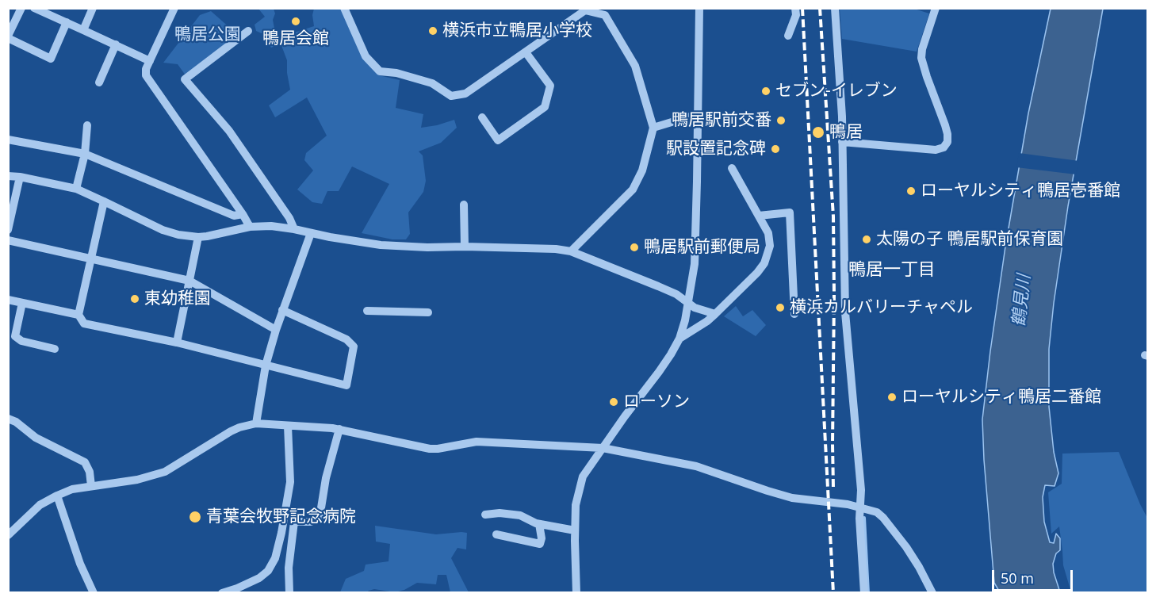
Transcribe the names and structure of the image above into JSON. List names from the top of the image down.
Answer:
{
  "districts": ["鴨居一丁目"],
  "water": ["鶴見川"],
  "parks": ["鴨居公園"],
  "places": [
    "鴨居会館",
    "横浜市立鴨居小学校",
    "セブン-イレブン",
    "鴨居駅前交番",
    "鴨居",
    "駅設置記念碑",
    "ローヤルシティ鴨居壱番館",
    "太陽の子 鴨居駅前保育園",
    "鴨居駅前郵便局",
    "東幼稚園",
    "横浜カルバリーチャペル",
    "ローヤルシティ鴨居二番館",
    "ローソン",
    "青葉会牧野記念病院"
  ],
  "scale_bar": "50 m"
}
